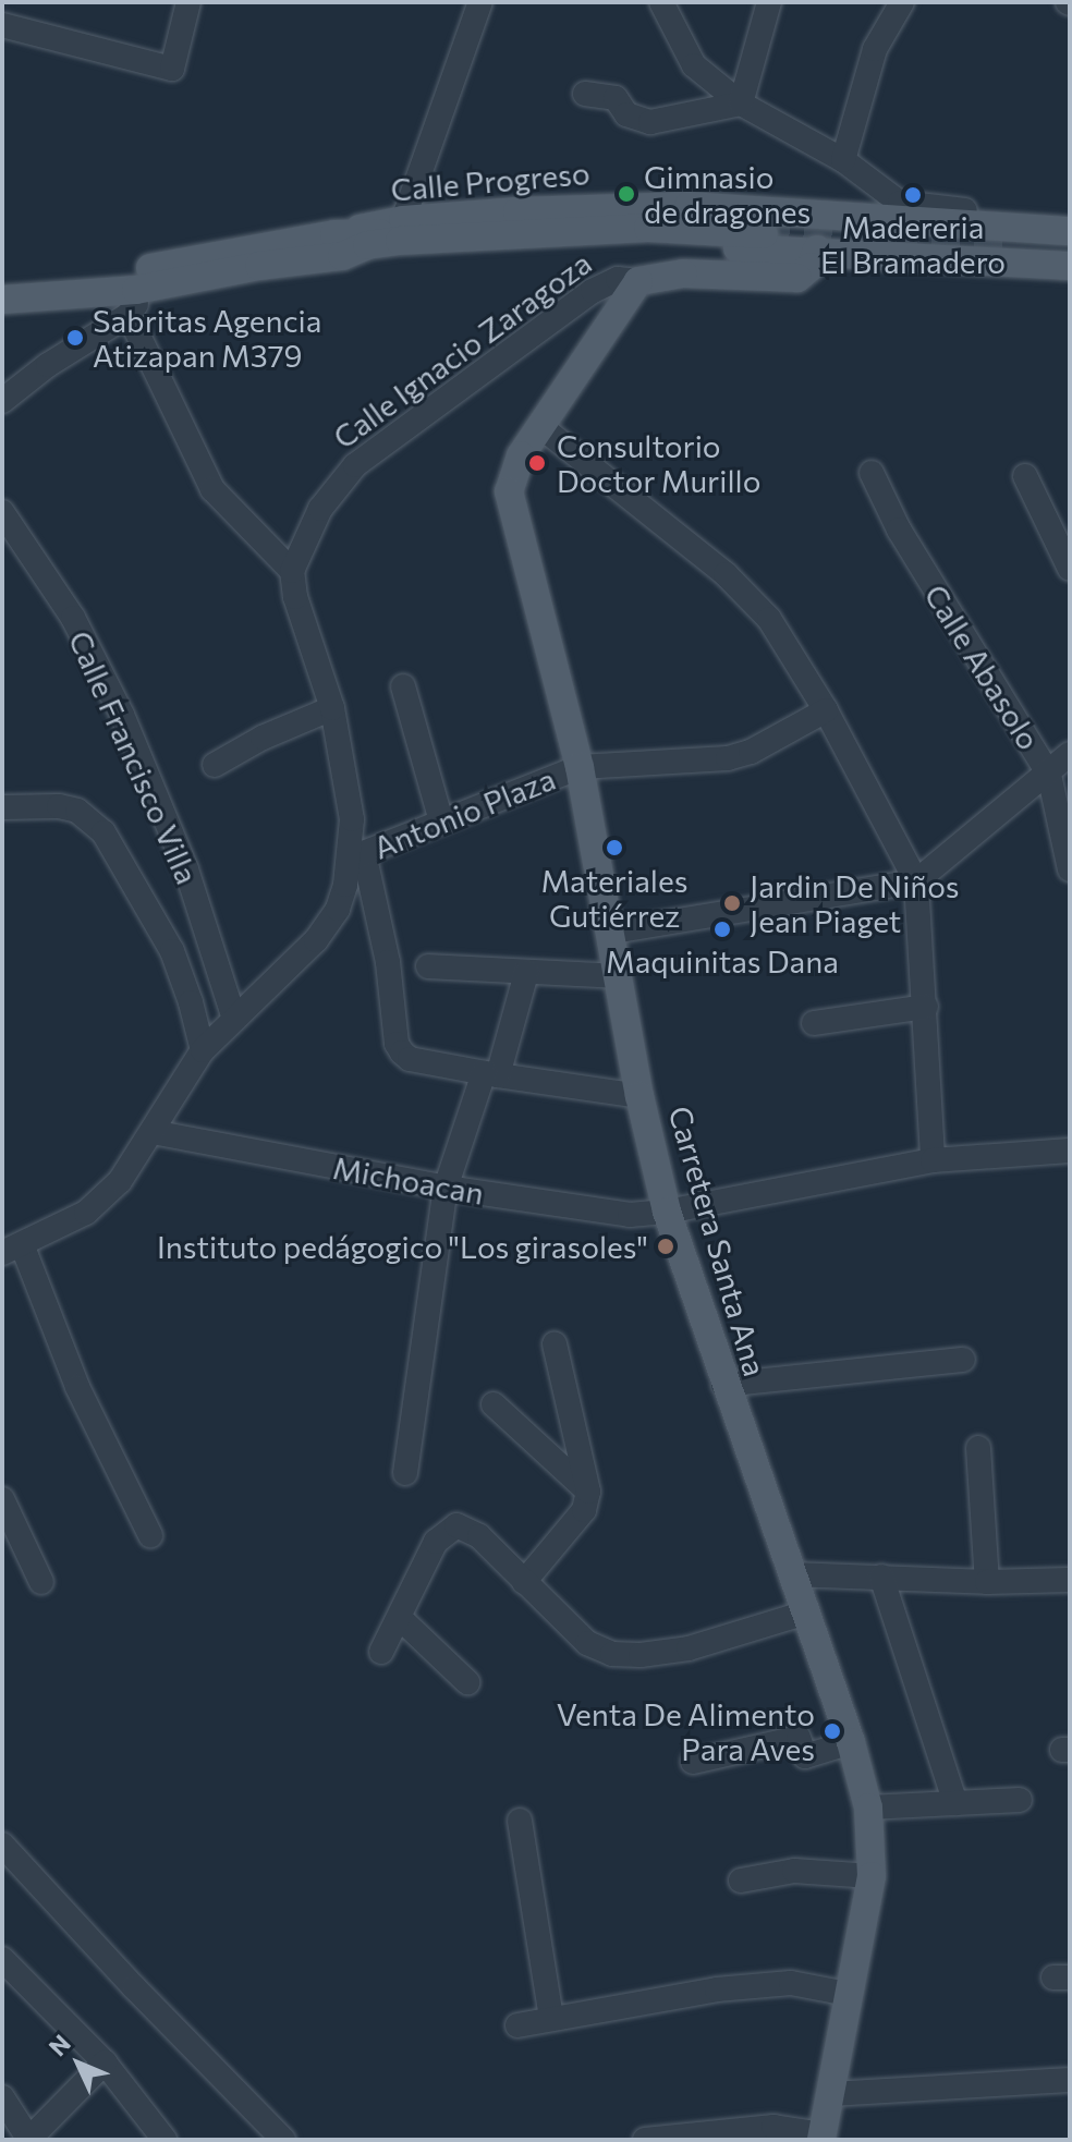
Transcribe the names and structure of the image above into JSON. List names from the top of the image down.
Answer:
{
  "streets": {
    "main road": ["Calle Progreso", "Calle Ignacio Zaragoza", "Carretera Santa Ana"],
    "street": [
      "Calle Abasolo",
      "Calle Francisco Villa",
      "Antonio Plaza",
      "Michoacan"
    ]
  },
  "crossings": [
    ["Calle Progreso", "Calle Ignacio Zaragoza"],
    ["Calle Ignacio Zaragoza", "Carretera Santa Ana"],
    ["Antonio Plaza", "Carretera Santa Ana"],
    ["Michoacan", "Carretera Santa Ana"]
  ],
  "places": [
    "Gimnasio de dragones",
    "Madereria El Bramadero",
    "Sabritas Agencia Atizapan M379",
    "Consultorio Doctor Murillo",
    "Materiales Gutiérrez",
    "Jardin De Niños Jean Piaget",
    "Maquinitas Dana",
    "Instituto pedágogico \"Los girasoles\"",
    "Venta De Alimento Para Aves"
  ],
  "north": "top left"
}
